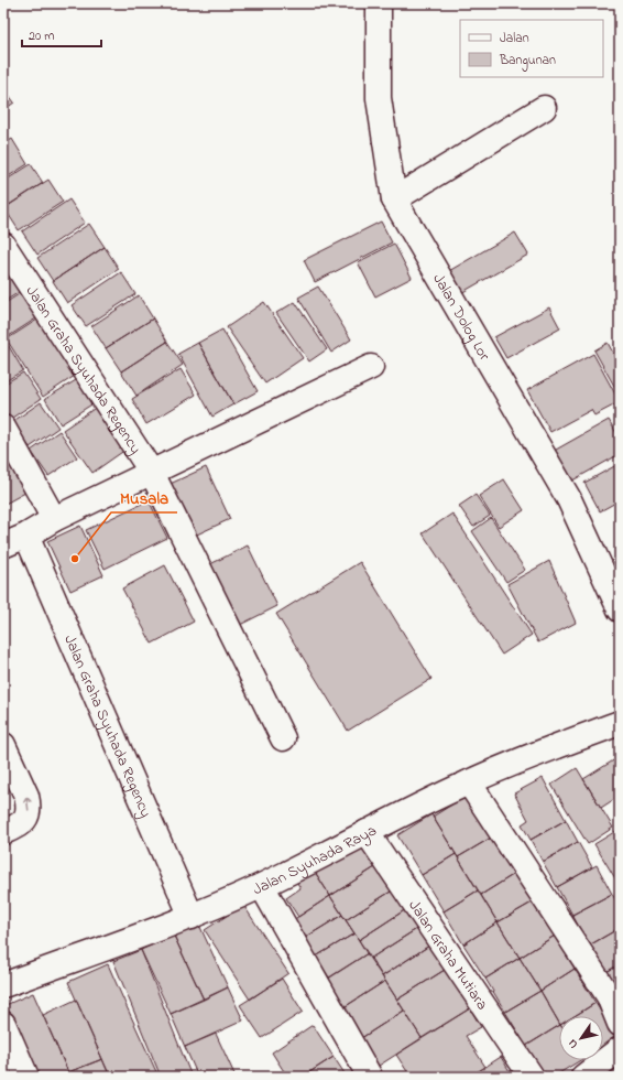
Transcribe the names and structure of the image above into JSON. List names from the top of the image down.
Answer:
{
  "streets": {
    "street": [
      "Jalan Dolog Lor",
      "Jalan Graha Syuhada Regency",
      "Jalan Syuhada Raya",
      "Jalan Graha Mutiara"
    ]
  },
  "crossings": [
    ["Jalan Graha Syuhada Regency", "Jalan Syuhada Raya"],
    ["Jalan Syuhada Raya", "Jalan Graha Mutiara"]
  ],
  "places": ["Musala"],
  "legend": ["Jalan", "Bangunan"],
  "scale_bar": "20 m",
  "north": "bottom left"
}
